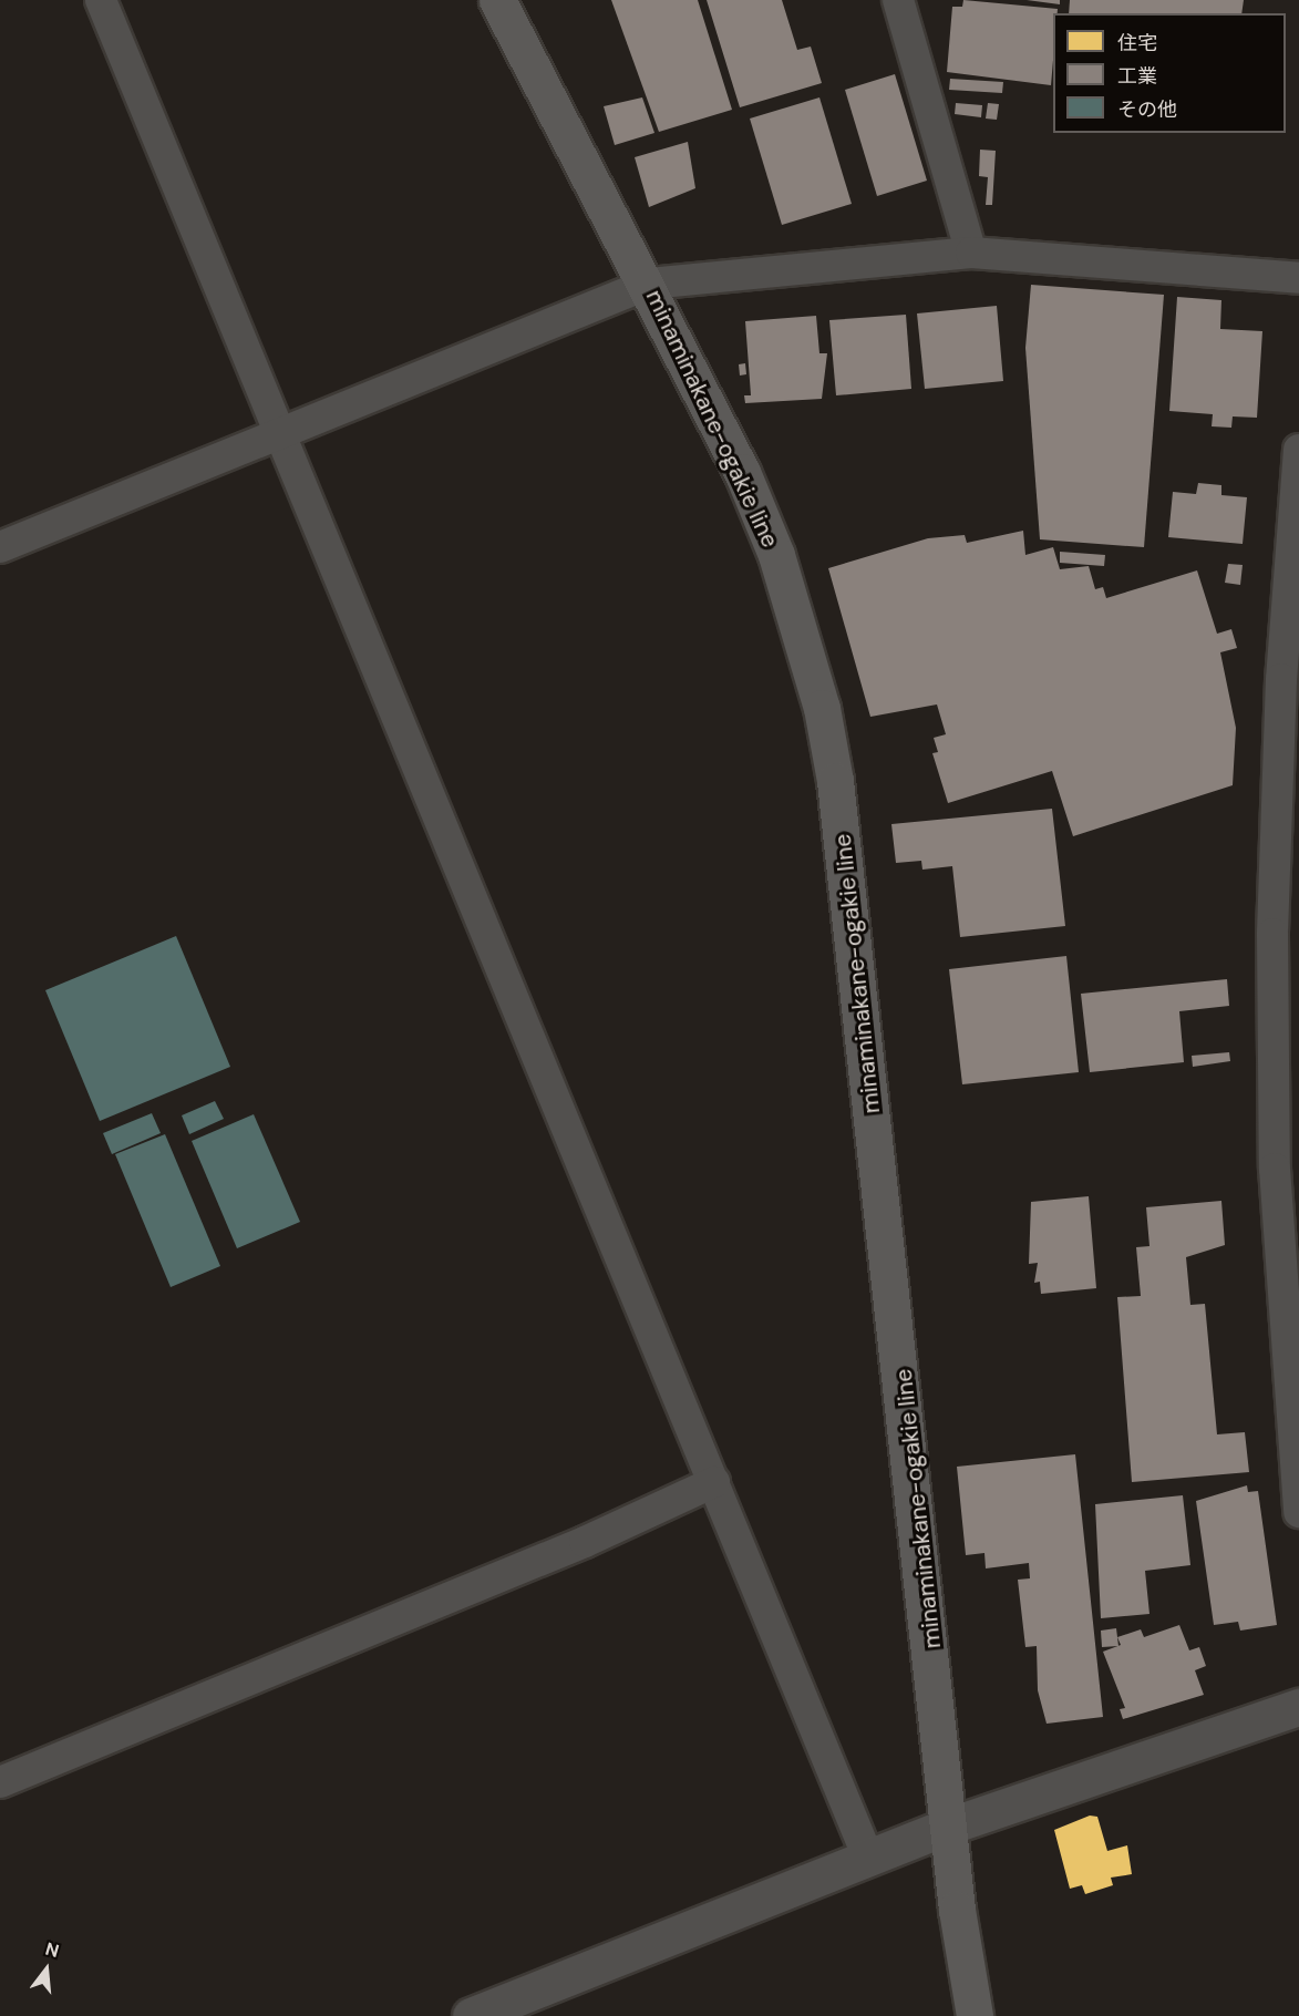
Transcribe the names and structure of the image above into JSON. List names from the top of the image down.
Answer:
{
  "streets": {
    "main road": ["minaminakane-ogakie line"]
  },
  "legend": ["住宅", "工業", "その他"],
  "north": "top"
}
